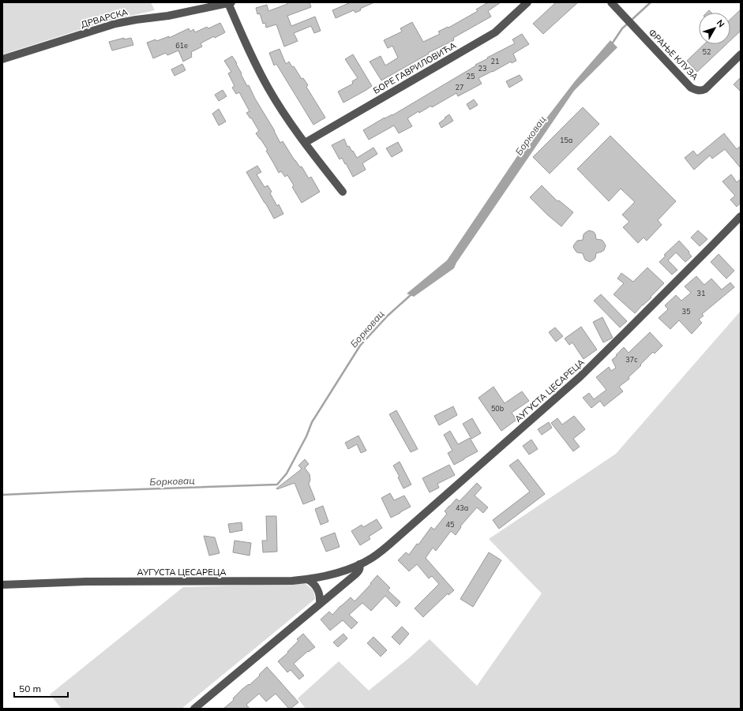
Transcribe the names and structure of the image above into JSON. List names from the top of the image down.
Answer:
{
  "streets": {
    "street": [
      "ДРВАРСКА",
      "ФРАЊЕ КЛУЗА",
      "БОРЕ ГАВРИЛОВИЋА",
      "АУГУСТА ЦЕСАРЕЦА"
    ]
  },
  "water": ["Борковац"],
  "house_numbers": [
    "61e",
    "52",
    "21",
    "23",
    "25",
    "27",
    "15a",
    "31",
    "35",
    "37c",
    "50b",
    "43a",
    "45"
  ],
  "scale_bar": "50 m",
  "north": "top right"
}
